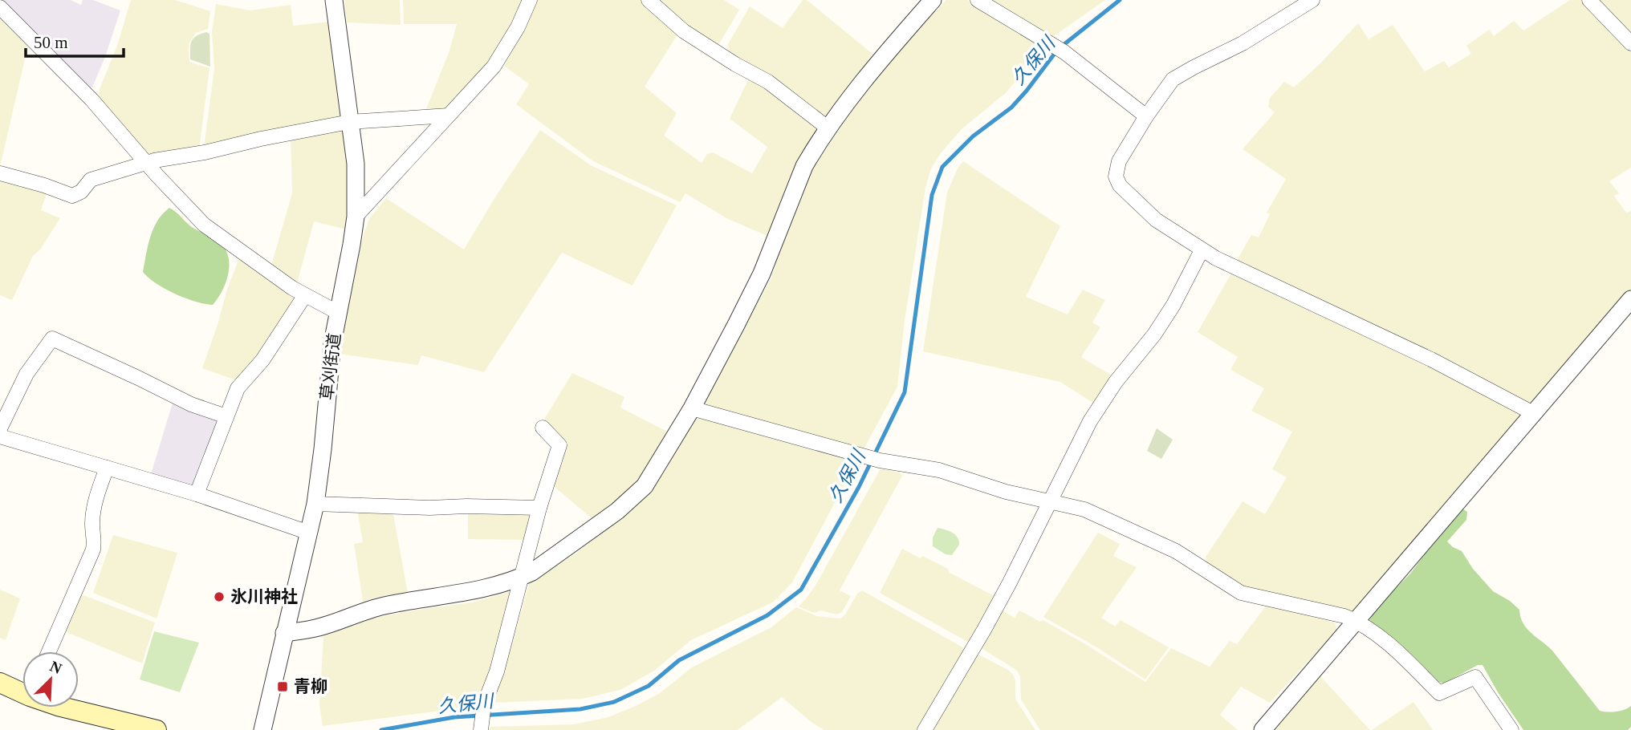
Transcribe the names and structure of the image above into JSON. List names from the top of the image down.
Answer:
{
  "streets": {
    "street": ["草刈街道"]
  },
  "water": ["久保川"],
  "places": {
    "other": ["氷川神社"],
    "transit": ["青柳"]
  },
  "scale_bar": "50 m",
  "north": "top right"
}
